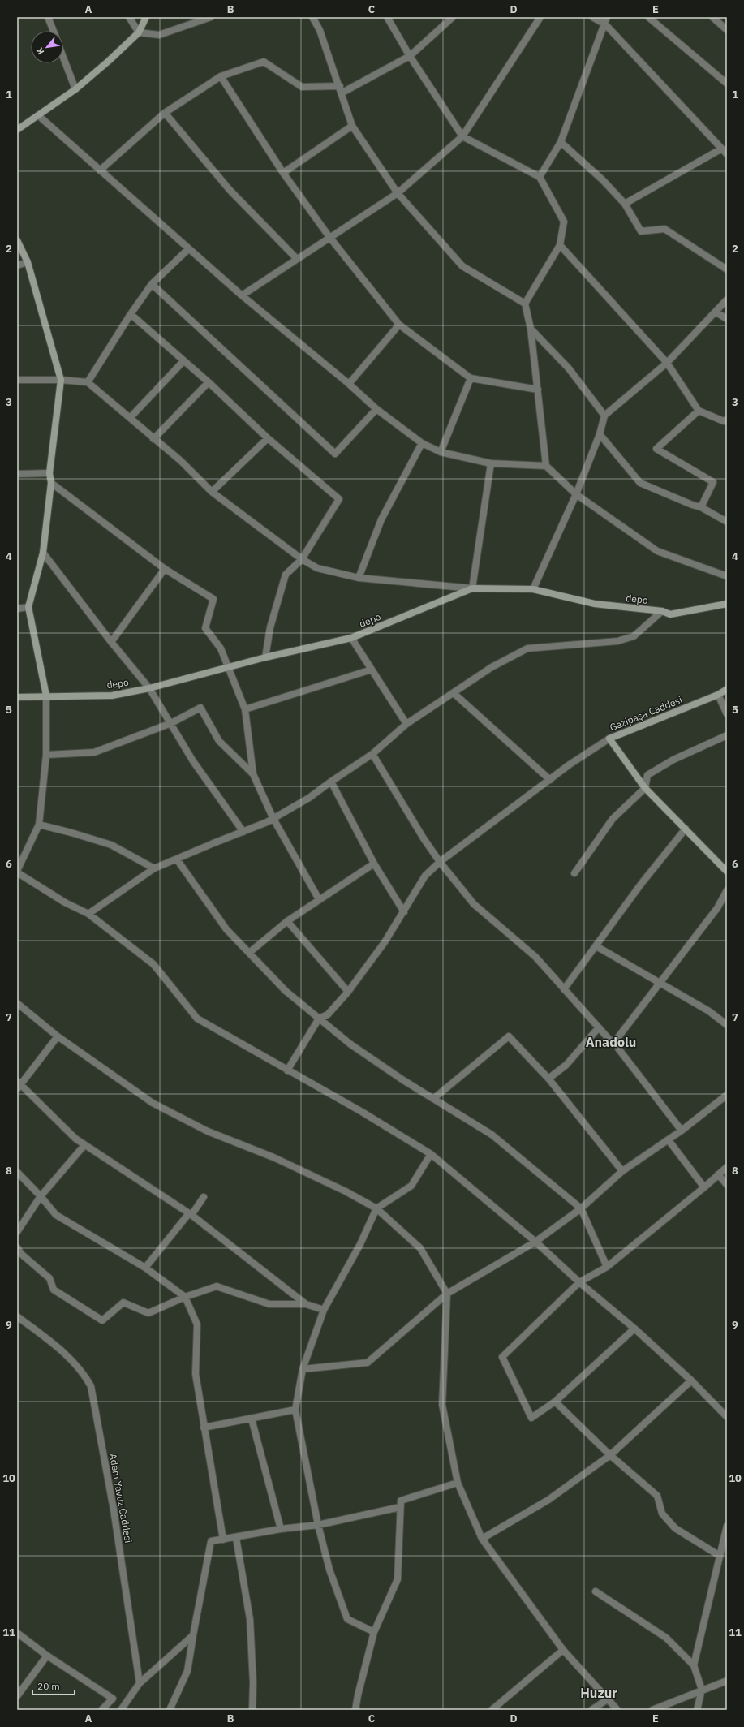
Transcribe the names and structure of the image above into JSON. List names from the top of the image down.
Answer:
{
  "streets": {
    "street": ["depo", "Gazipaşa Caddesi", "Adem Yavuz Caddesi"]
  },
  "districts": ["Anadolu", "Huzur"],
  "scale_bar": "20 m",
  "north": "bottom left",
  "grid": {
    "columns": [
      "A",
      "B",
      "C",
      "D",
      "E"
    ],
    "rows": [
      "1",
      "2",
      "3",
      "4",
      "5",
      "6",
      "7",
      "8",
      "9",
      "10",
      "11"
    ]
  }
}
